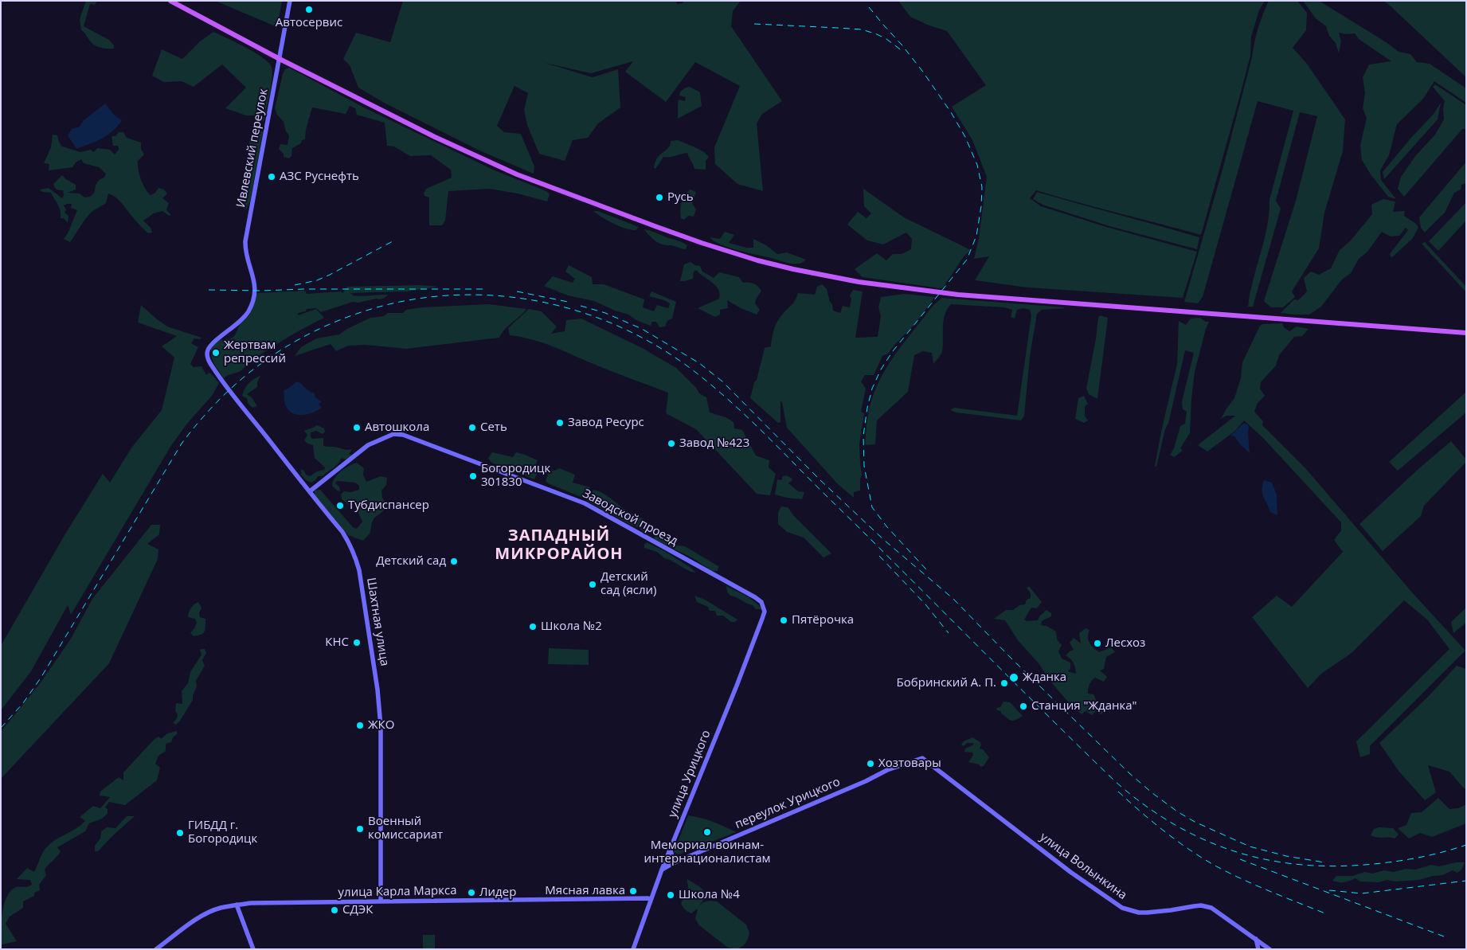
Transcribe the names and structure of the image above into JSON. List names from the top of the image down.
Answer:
{
  "streets": {
    "street": [
      "Ивлевский переулок",
      "Заводской проезд",
      "Шахтная улица",
      "улица Урицкого",
      "переулок Урицкого",
      "улица Волынкина",
      "улица Карла Маркса"
    ]
  },
  "crossings": [
    ["Ивлевский переулок", "Шахтная улица"],
    ["Заводской проезд", "Шахтная улица"],
    ["Заводской проезд", "улица Урицкого"],
    ["Шахтная улица", "улица Карла Маркса"],
    ["улица Урицкого", "переулок Урицкого"],
    ["улица Урицкого", "улица Карла Маркса"],
    ["переулок Урицкого", "улица Волынкина"]
  ],
  "districts": ["ЗАПАДНЫЙ МИКРОРАЙОН"],
  "places": [
    "Автосервис",
    "АЗС Руснефть",
    "Русь",
    "Жертвам репрессий",
    "Завод Ресурс",
    "Автошкола",
    "Сеть",
    "Завод №423",
    "Богородицк 301830",
    "Тубдиспансер",
    "Детский сад",
    "Детский сад (ясли)",
    "Пятёрочка",
    "Школа №2",
    "КНС",
    "Лесхоз",
    "Жданка",
    "Бобринский А. П.",
    "Станция \"Жданка\"",
    "ЖКО",
    "Хозтовары",
    "Военный комиссариат",
    "Мемориал воинам- интернационалистам",
    "ГИБДД г. Богородицк",
    "Мясная лавка",
    "Лидер",
    "Школа №4",
    "СДЭК"
  ]
}
